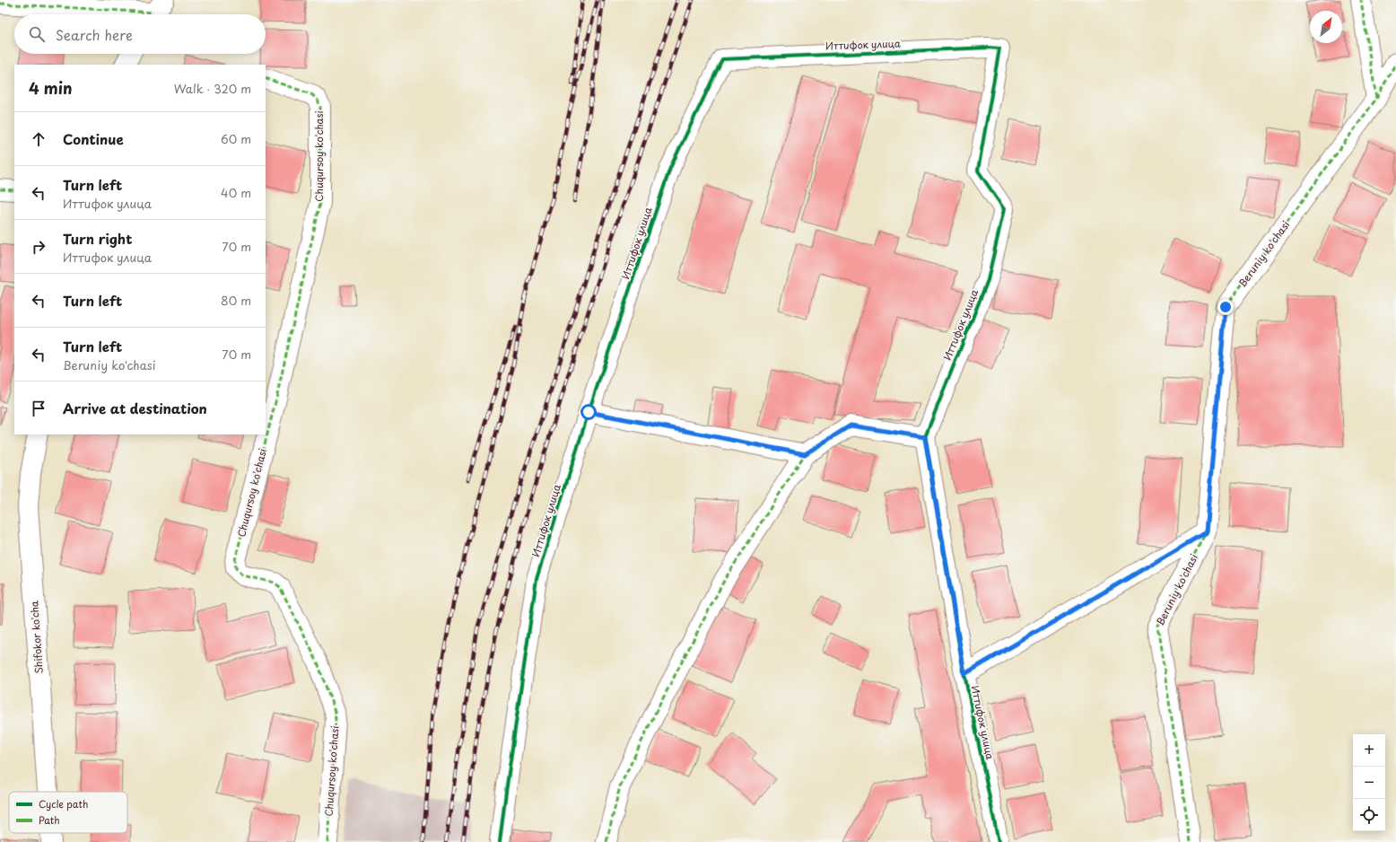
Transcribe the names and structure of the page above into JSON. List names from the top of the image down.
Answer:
{
  "streets": {
    "street": [
      "Иттифок улица",
      "Chuqursoy ko'chasi",
      "Beruniy ko'chasi",
      "Shifokor ko'cha"
    ]
  },
  "legend": ["Cycle path", "Path"],
  "north": "top right",
  "page": {
    "search": "Search here",
    "heading": ["4 min", "Walk · 320 m"],
    "list": [
      ["Continue", "60 m"],
      ["Turn left", "Иттифок улица", "40 m"],
      ["Turn right", "Иттифок улица", "70 m"],
      ["Turn left", "80 m"],
      ["Turn left", "Beruniy ko'chasi", "70 m"],
      "Arrive at destination"
    ],
    "map_buttons": ["+", "−"]
  }
}
